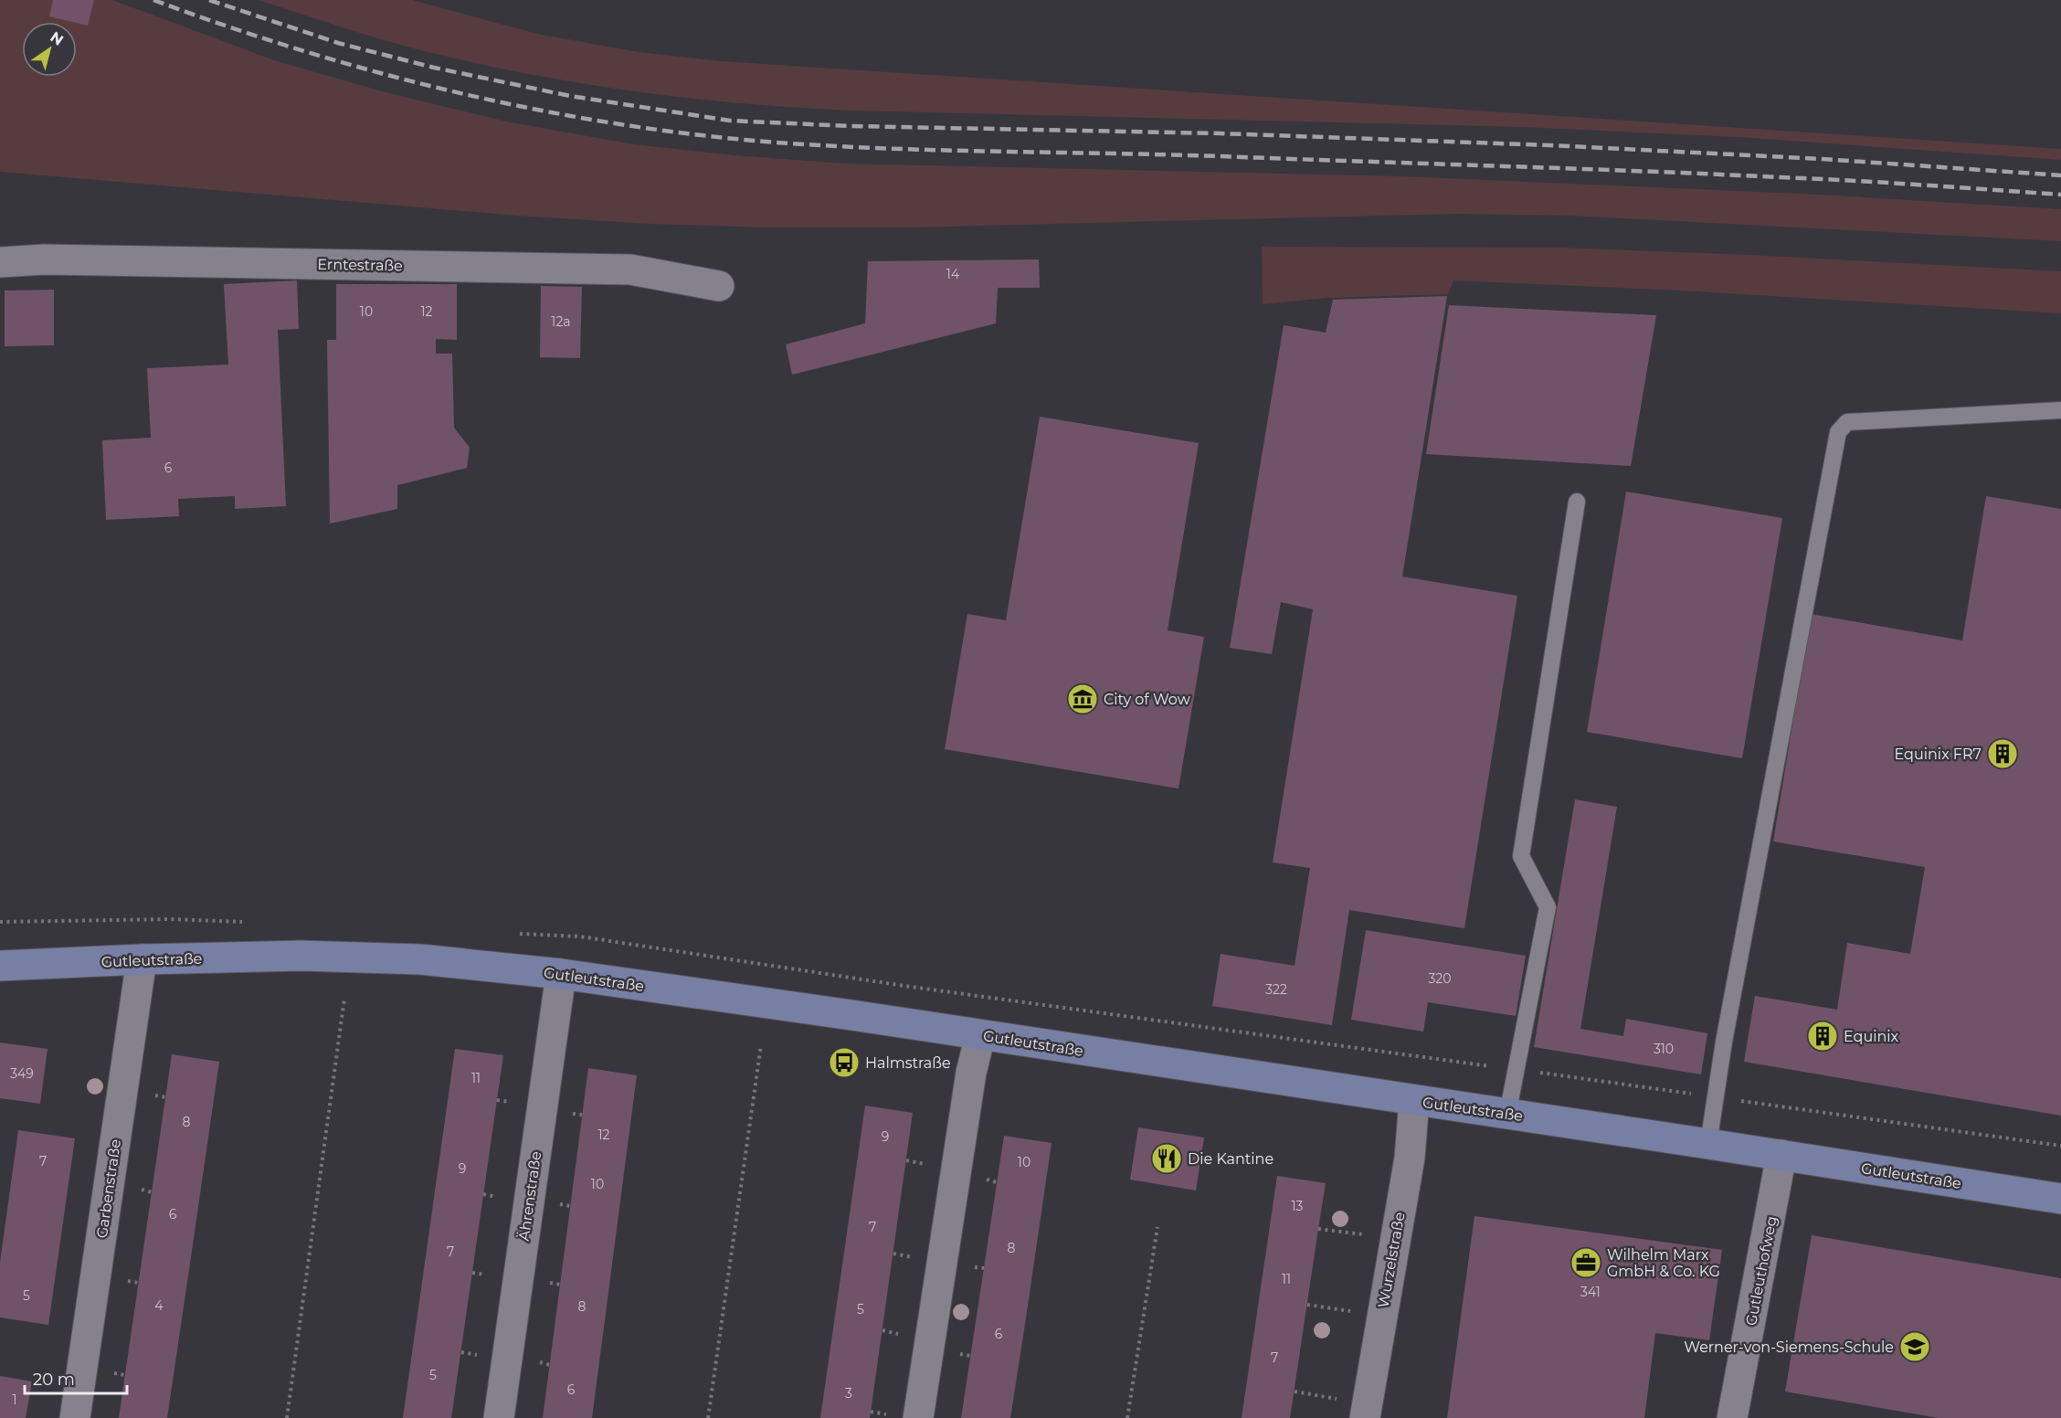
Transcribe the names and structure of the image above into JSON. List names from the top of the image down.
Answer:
{
  "streets": {
    "main road": ["Gutleutstraße"],
    "street": [
      "Erntestraße",
      "Garbenstraße",
      "Ährenstraße",
      "Wurzelstraße",
      "Gutleuthofweg"
    ]
  },
  "crossings": [
    ["Gutleutstraße", "Garbenstraße"],
    ["Gutleutstraße", "Ährenstraße"],
    ["Gutleutstraße", "Wurzelstraße"],
    ["Gutleutstraße", "Gutleuthofweg"]
  ],
  "places": {
    "museum": ["City of Wow"],
    "building": ["Equinix FR7", "Equinix"],
    "bus stop": ["Halmstraße"],
    "restaurant": ["Die Kantine"],
    "office": ["Wilhelm Marx GmbH & Co. KG"],
    "school or university": ["Werner-von-Siemens-Schule"]
  },
  "house_numbers": [
    "14",
    "10",
    "12",
    "12a",
    "6",
    "320",
    "322",
    "310",
    "349",
    "11",
    "8",
    "12",
    "9",
    "7",
    "10",
    "9",
    "10",
    "13",
    "6",
    "7",
    "8",
    "7",
    "11",
    "341",
    "5",
    "4",
    "8",
    "5",
    "6",
    "7",
    "5",
    "6",
    "3",
    "1"
  ],
  "scale_bar": "20 m",
  "north": "top right"
}
